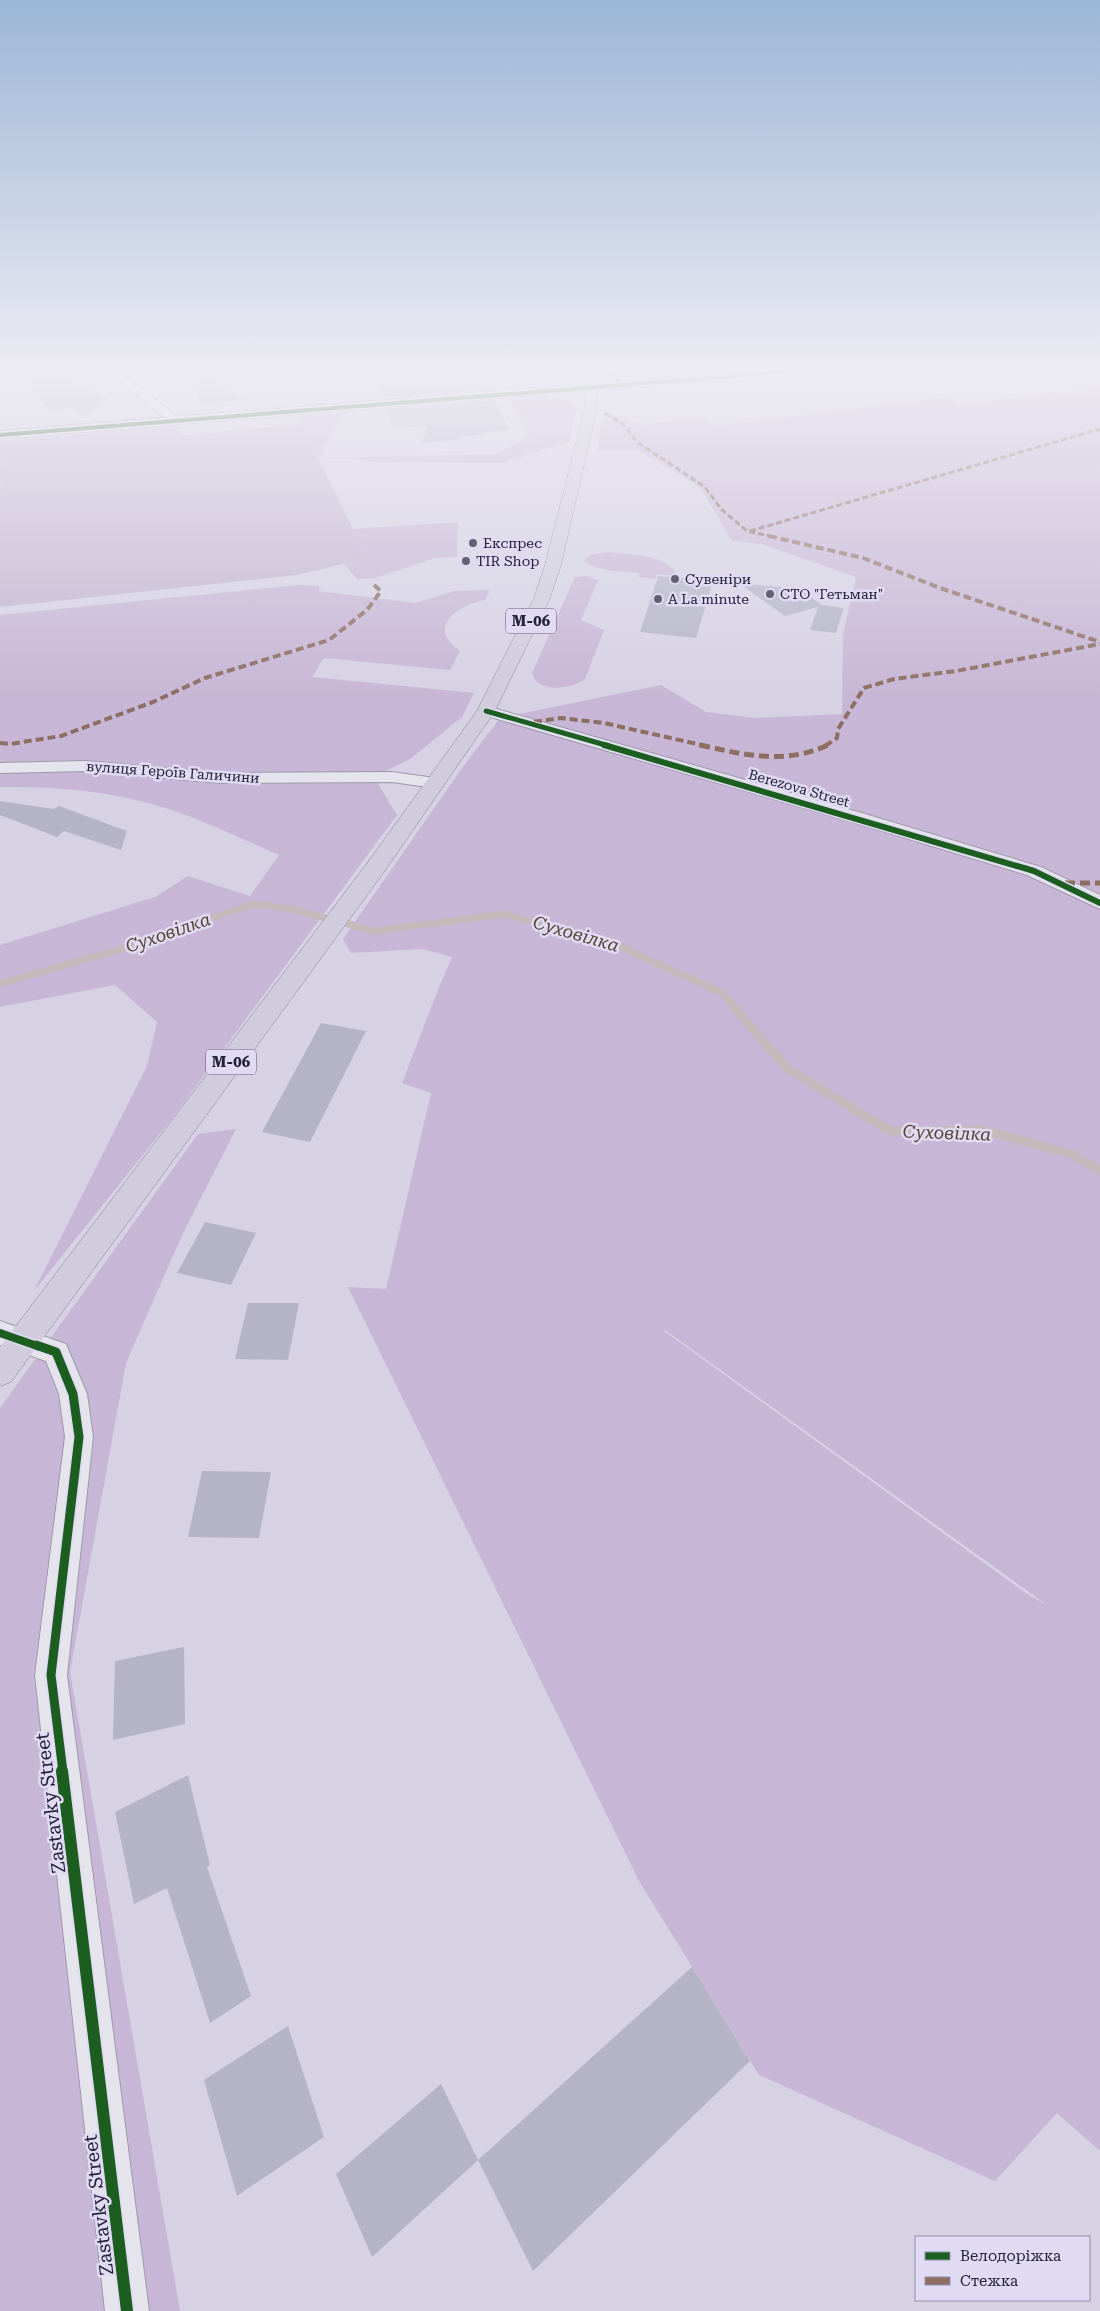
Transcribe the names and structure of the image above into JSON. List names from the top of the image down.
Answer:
{
  "streets": {
    "highway": ["М-06"],
    "street": ["вулиця Героїв Галичини", "Berezova Street", "Zastavky Street"]
  },
  "crossings": [
    ["М-06", "вулиця Героїв Галичини"],
    ["М-06", "Berezova Street"],
    ["М-06", "Zastavky Street"]
  ],
  "water": ["Суховілка"],
  "places": [
    "Експрес",
    "TIR Shop",
    "Сувеніри",
    "СТО \"Гетьман\"",
    "A La minute"
  ],
  "legend": ["Велодоріжка", "Стежка"]
}
